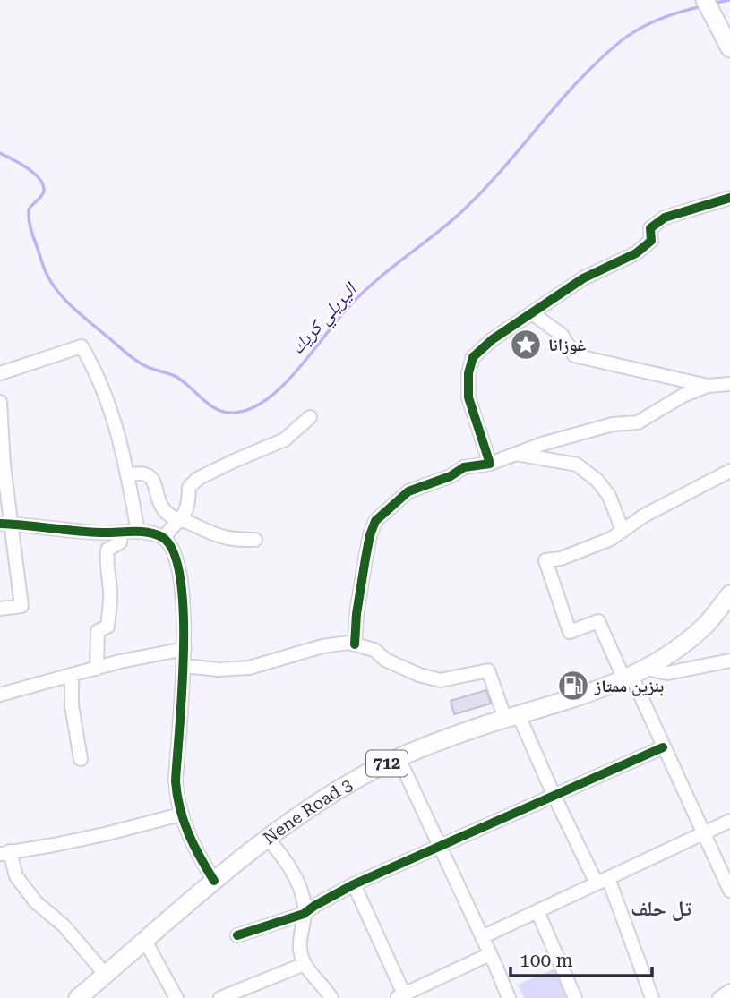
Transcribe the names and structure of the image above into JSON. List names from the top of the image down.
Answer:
{
  "streets": {
    "main road": ["712", "Nene Road 3"]
  },
  "districts": ["تل حلف"],
  "water": ["اليريلي كريك"],
  "places": {
    "place": ["غوزانا"],
    "fuel station": ["بنزين ممتاز"]
  },
  "scale_bar": "100 m"
}
